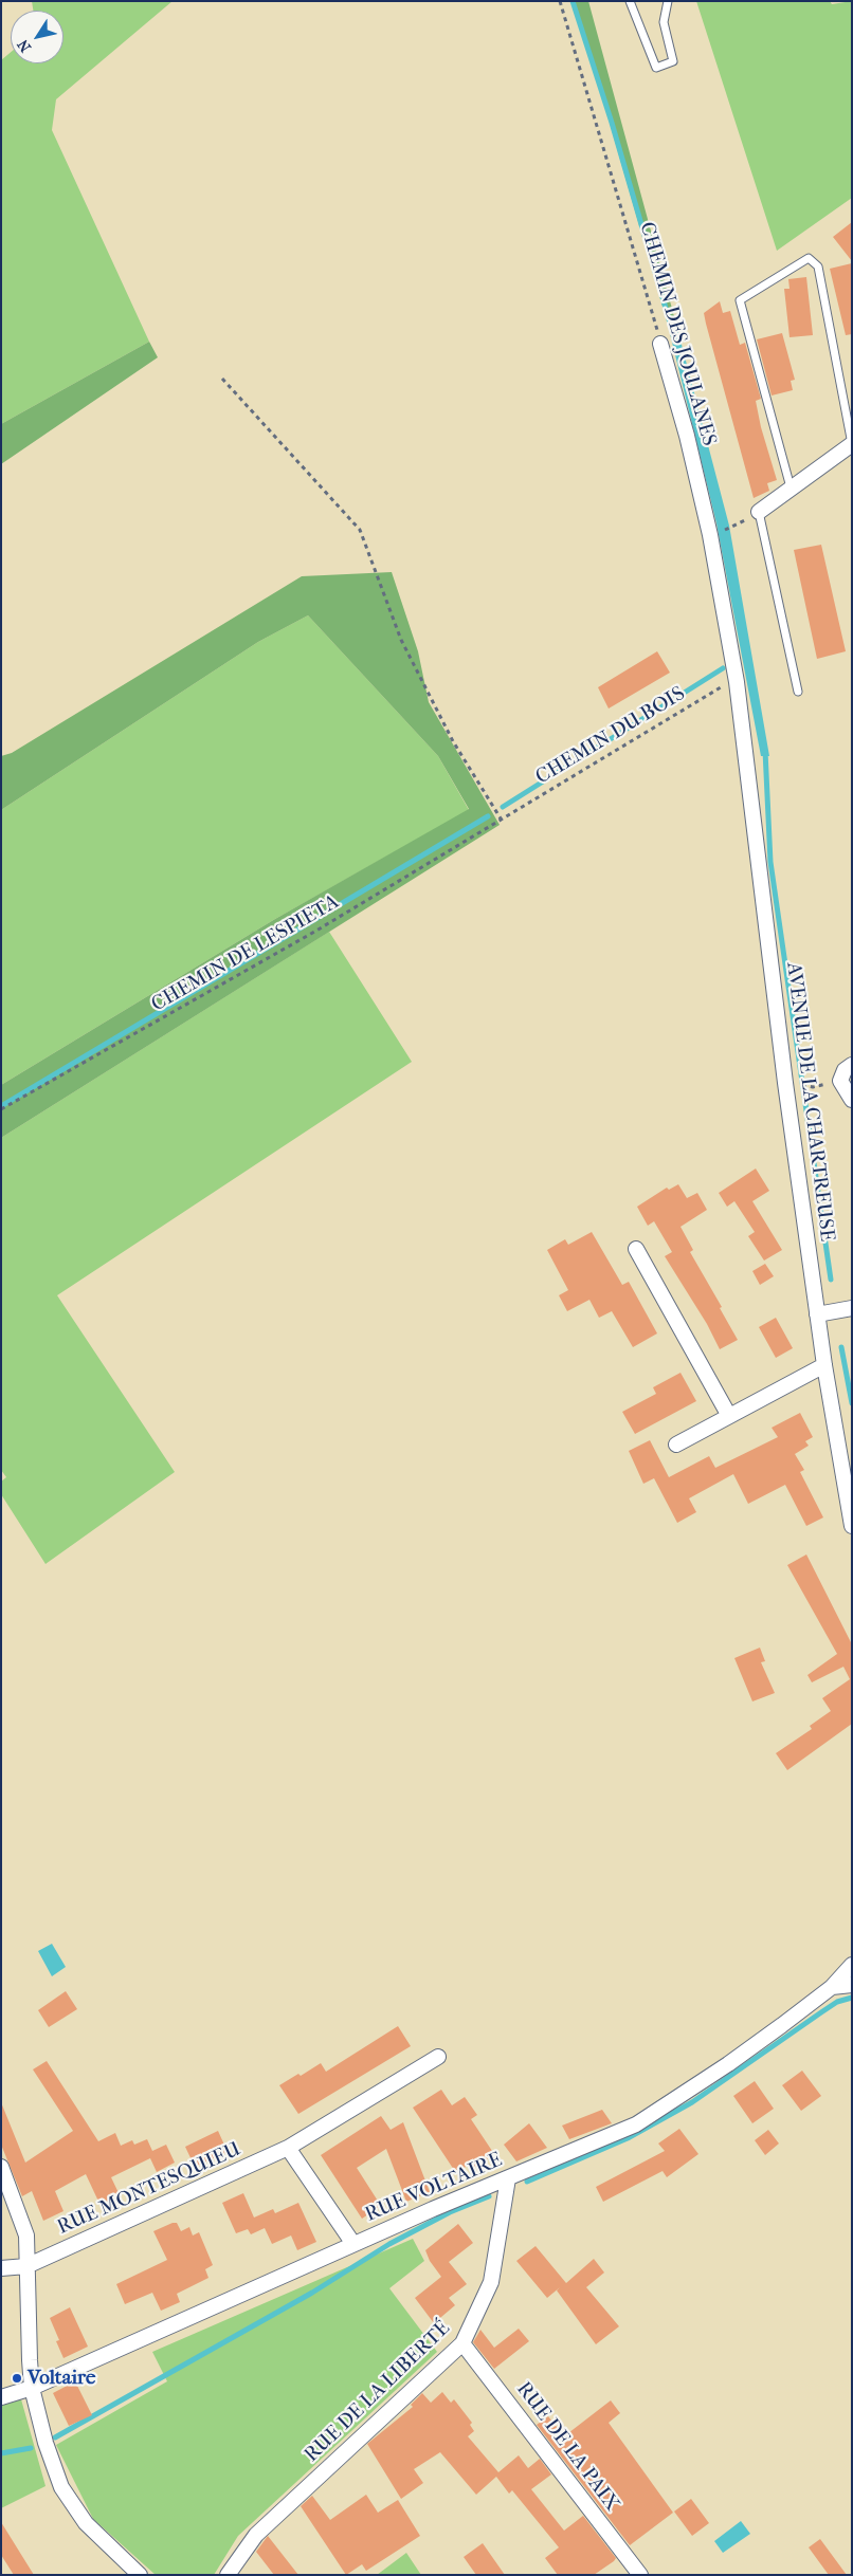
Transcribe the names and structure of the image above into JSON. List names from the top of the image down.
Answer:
{
  "streets": {
    "street": [
      "CHEMIN DES JOULANES",
      "AVENUE DE LA CHARTREUSE",
      "RUE VOLTAIRE",
      "RUE MONTESQUIEU",
      "RUE DE LA LIBERTÉ",
      "RUE DE LA PAIX"
    ],
    "path": ["CHEMIN DU BOIS", "CHEMIN DE LESPIETA"]
  },
  "crossings": [
    ["CHEMIN DES JOULANES", "CHEMIN DU BOIS"],
    ["CHEMIN DES JOULANES", "AVENUE DE LA CHARTREUSE"],
    ["CHEMIN DU BOIS", "CHEMIN DE LESPIETA"],
    ["CHEMIN DU BOIS", "AVENUE DE LA CHARTREUSE"],
    ["RUE VOLTAIRE", "RUE DE LA LIBERTÉ"],
    ["RUE DE LA LIBERTÉ", "RUE DE LA PAIX"]
  ],
  "places": ["Voltaire"],
  "north": "bottom left"
}
